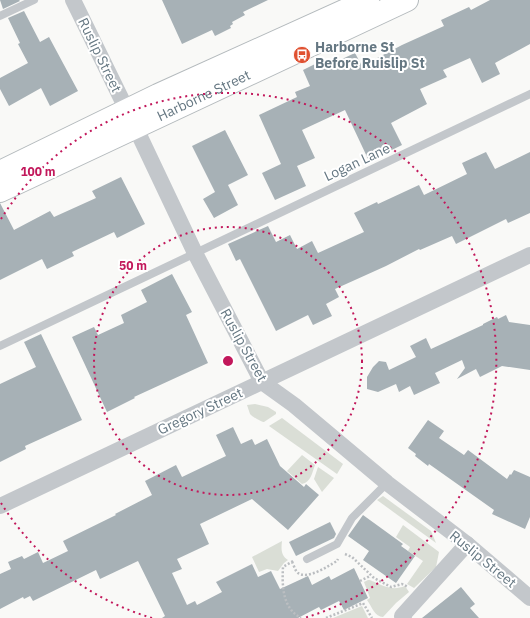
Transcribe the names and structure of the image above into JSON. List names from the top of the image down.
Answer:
{
  "streets": {
    "main road": ["Harborne Street"],
    "street": ["Ruslip Street", "Gregory Street"],
    "lane": ["Logan Lane"]
  },
  "crossings": [
    ["Ruslip Street", "Harborne Street"],
    ["Ruslip Street", "Logan Lane"],
    ["Ruslip Street", "Gregory Street"]
  ],
  "places": {
    "bus stop": ["Harborne St Before Ruislip St"]
  },
  "rings": ["100 m", "50 m"]
}
